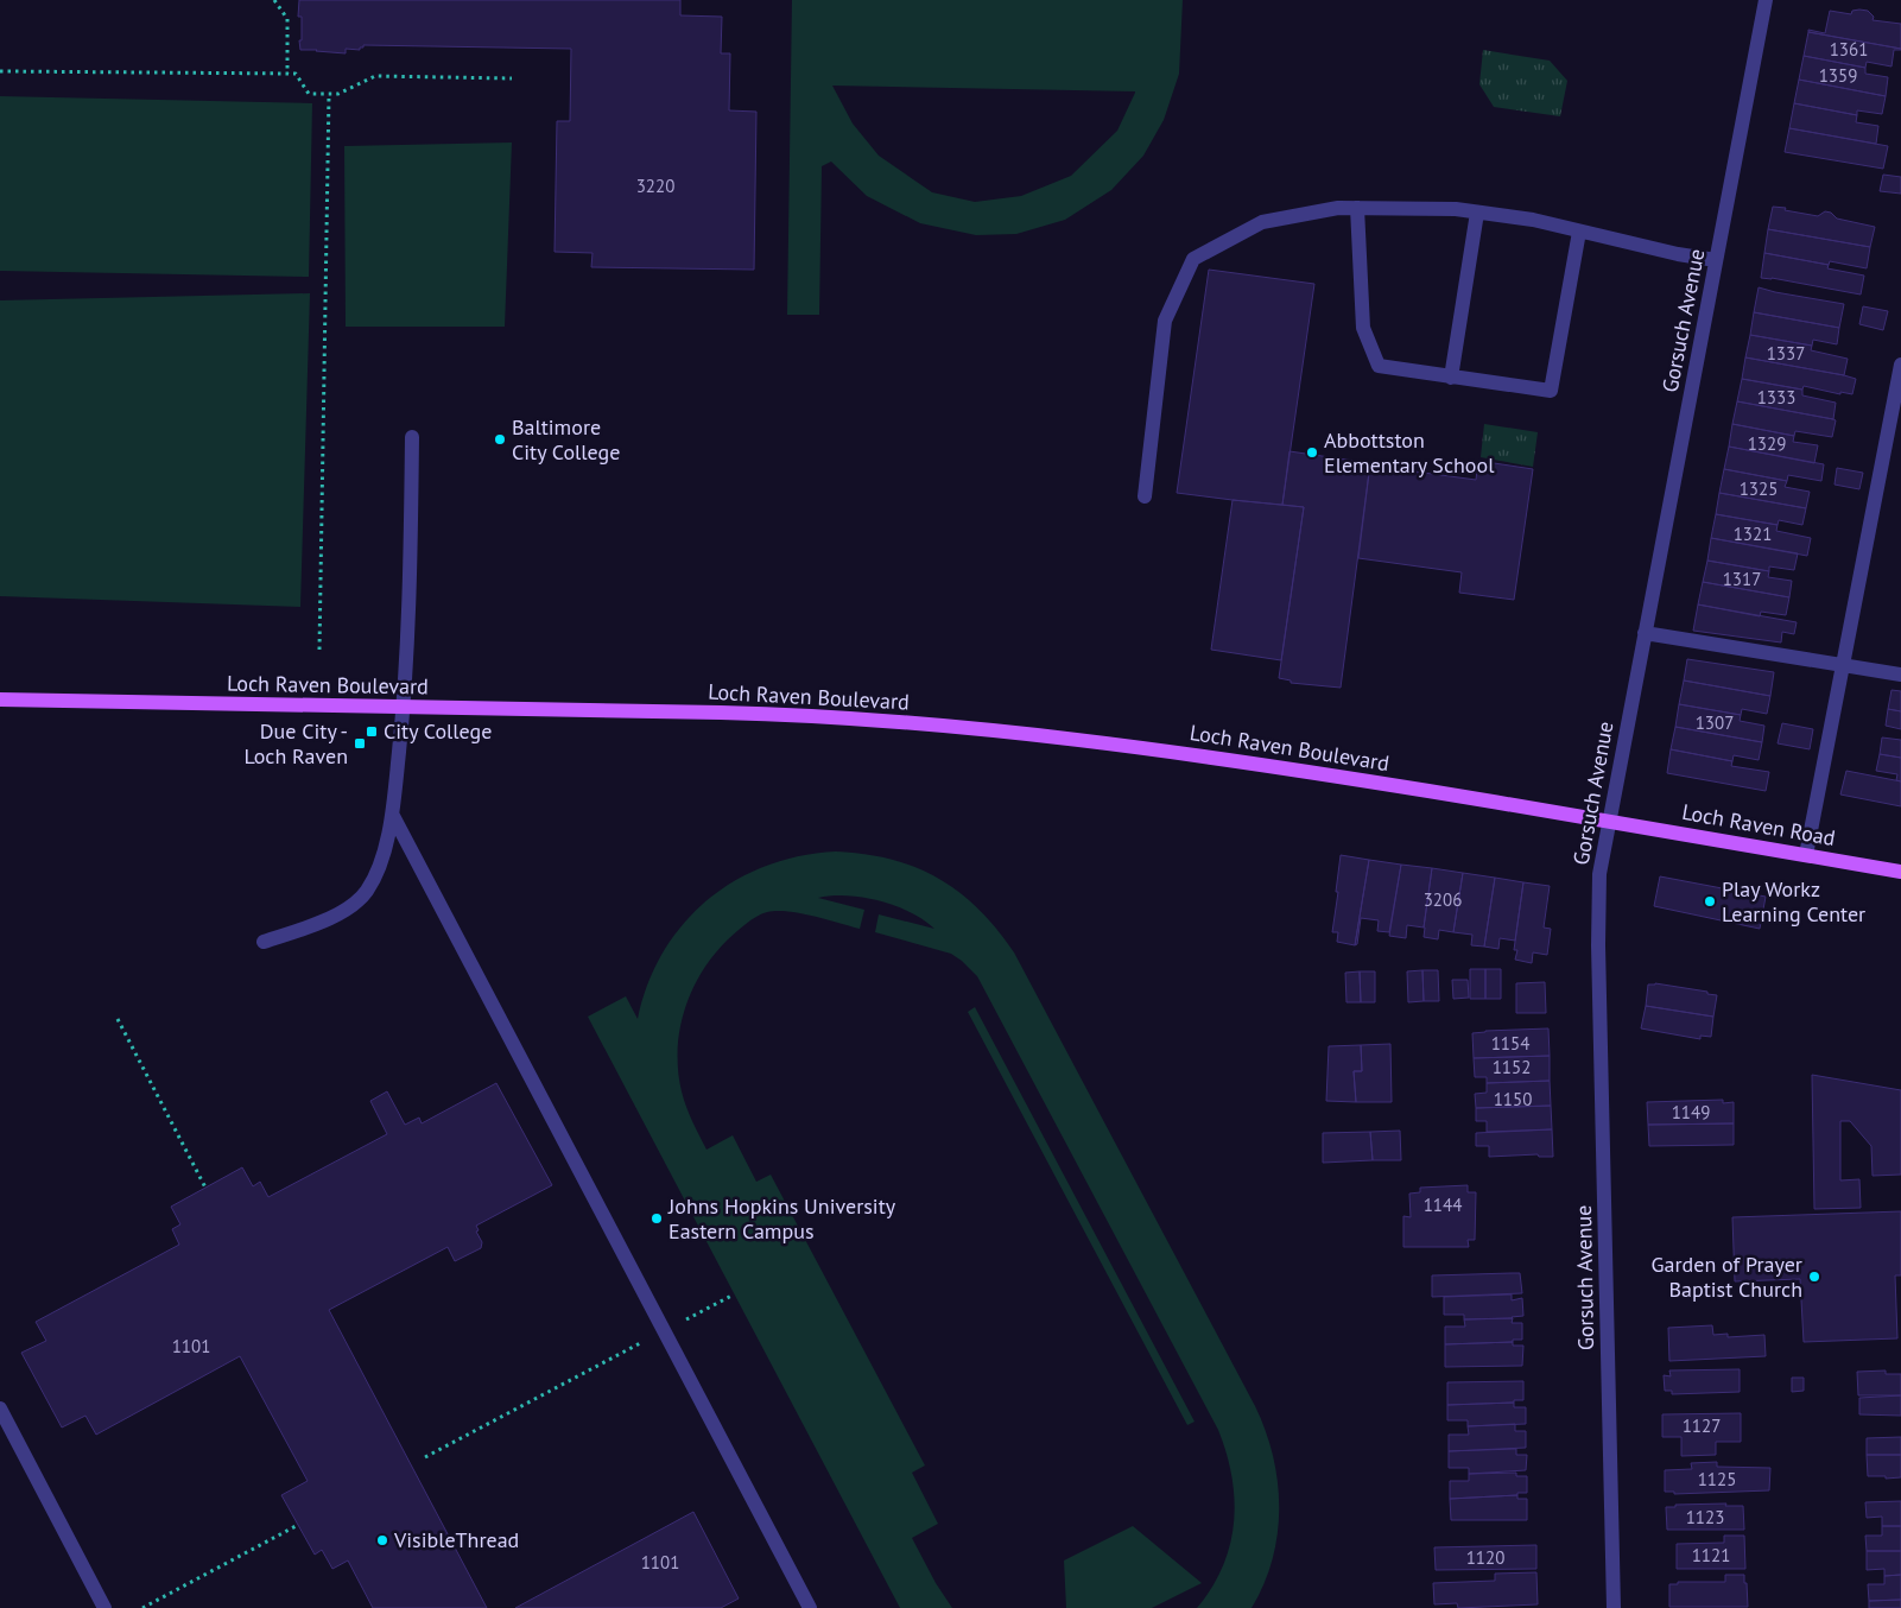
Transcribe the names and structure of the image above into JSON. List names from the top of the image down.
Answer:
{
  "streets": {
    "main road": ["Loch Raven Boulevard", "Loch Raven Road"],
    "street": ["Gorsuch Avenue"]
  },
  "crossings": [
    ["Gorsuch Avenue", "Loch Raven Boulevard"],
    ["Gorsuch Avenue", "Loch Raven Road"],
    ["Loch Raven Boulevard", "Loch Raven Road"]
  ],
  "places": {
    "other": [
      "Baltimore City College",
      "Abbottston Elementary School",
      "Play Workz Learning Center",
      "Johns Hopkins University Eastern Campus",
      "Garden of Prayer Baptist Church",
      "VisibleThread"
    ],
    "transit": ["City College", "Due City - Loch Raven"]
  },
  "house_numbers": [
    "1361",
    "1359",
    "3220",
    "1337",
    "1333",
    "1329",
    "1325",
    "1321",
    "1317",
    "1307",
    "3206",
    "1154",
    "1152",
    "1150",
    "1149",
    "1144",
    "1101",
    "1127",
    "1125",
    "1123",
    "1121",
    "1120",
    "1101"
  ]
}
